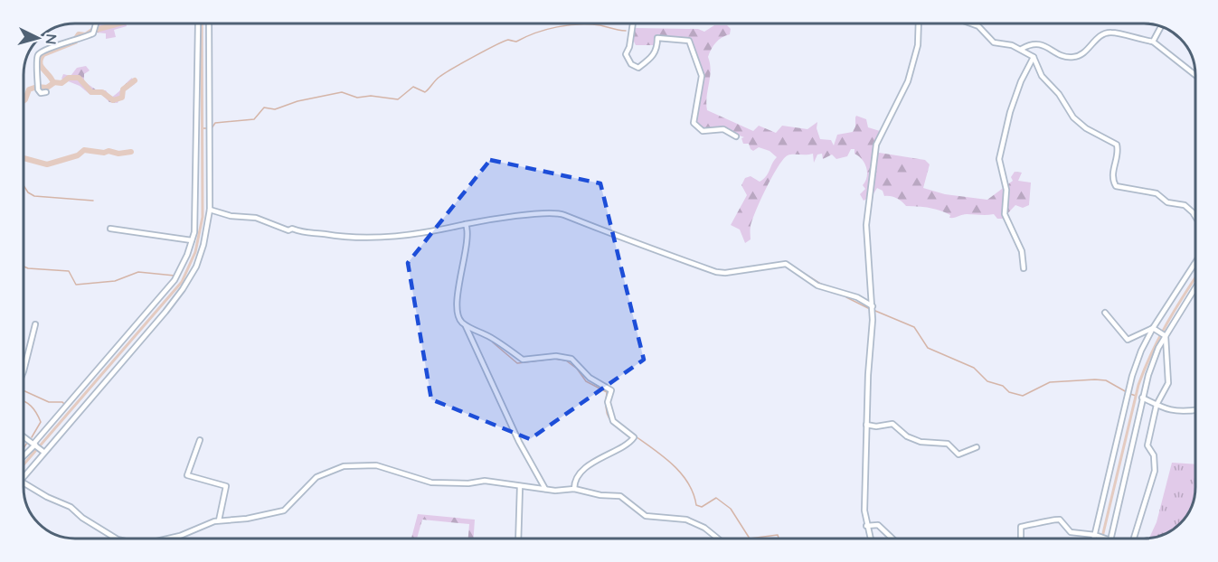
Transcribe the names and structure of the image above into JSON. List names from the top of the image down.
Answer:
{
  "north": "right"
}
